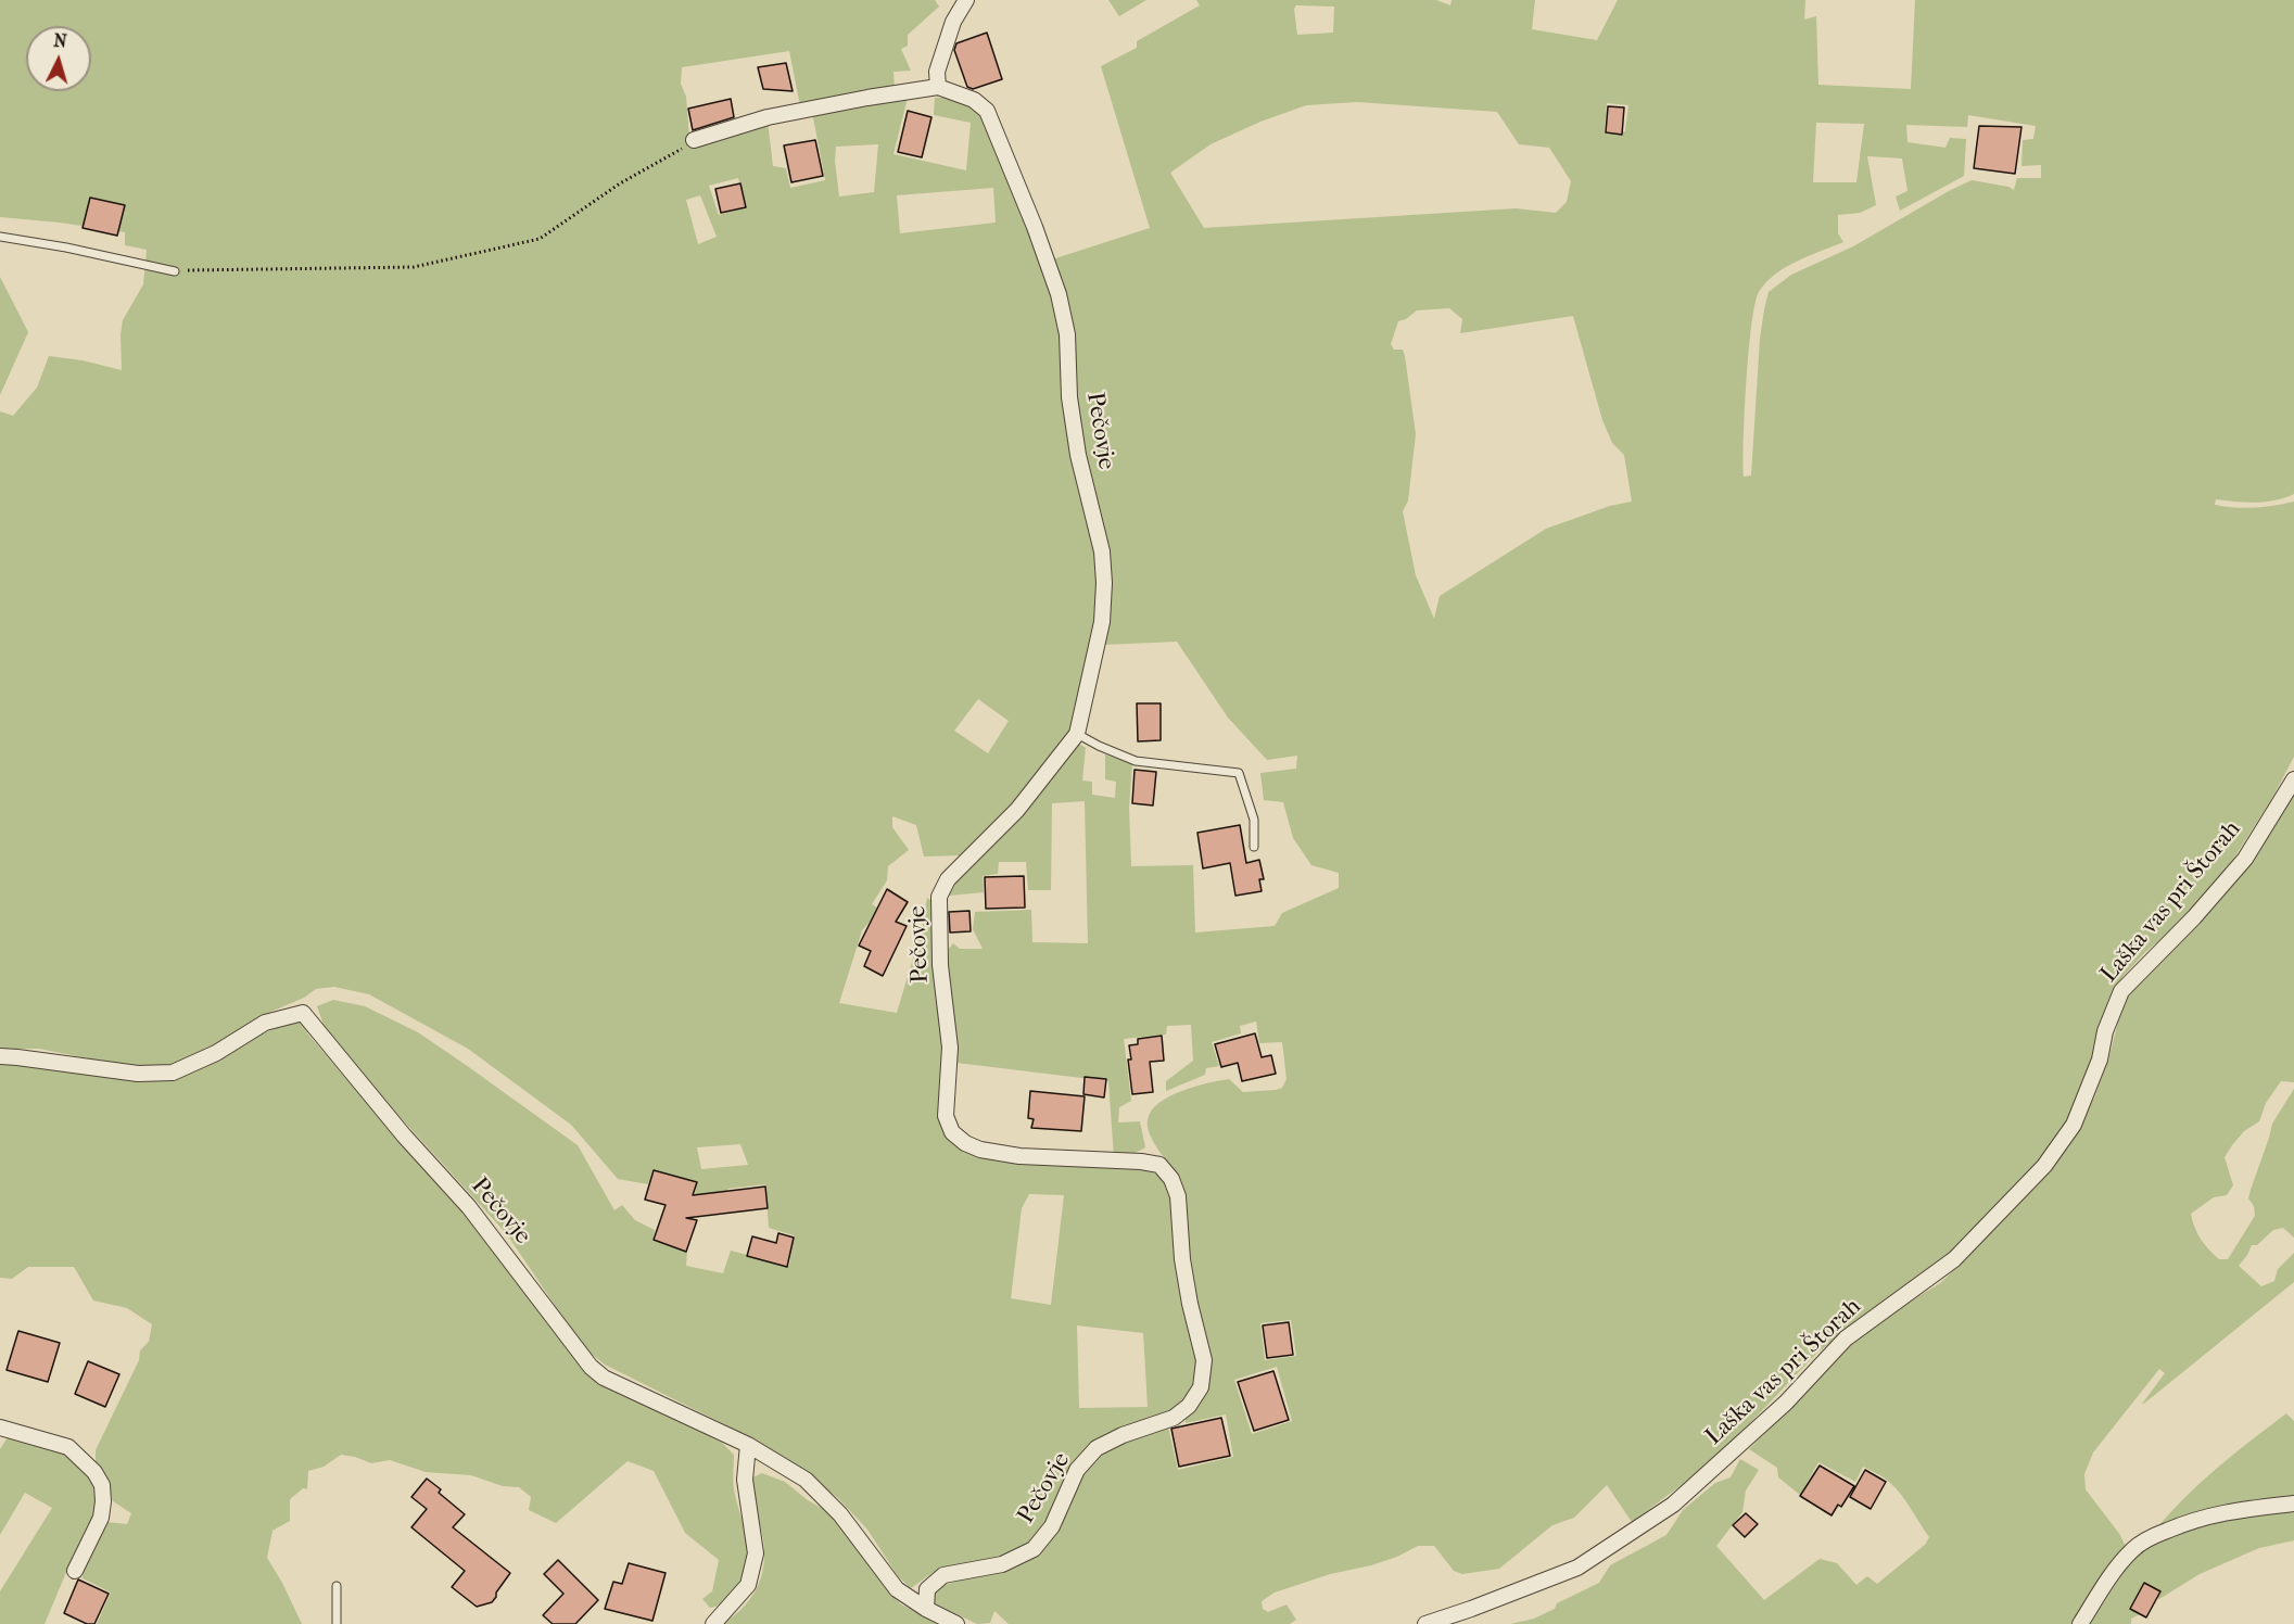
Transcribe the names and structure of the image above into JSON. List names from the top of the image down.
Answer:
{
  "streets": {
    "street": ["Pečovje", "Laška vas pri Štorah"]
  },
  "north": "top"
}
